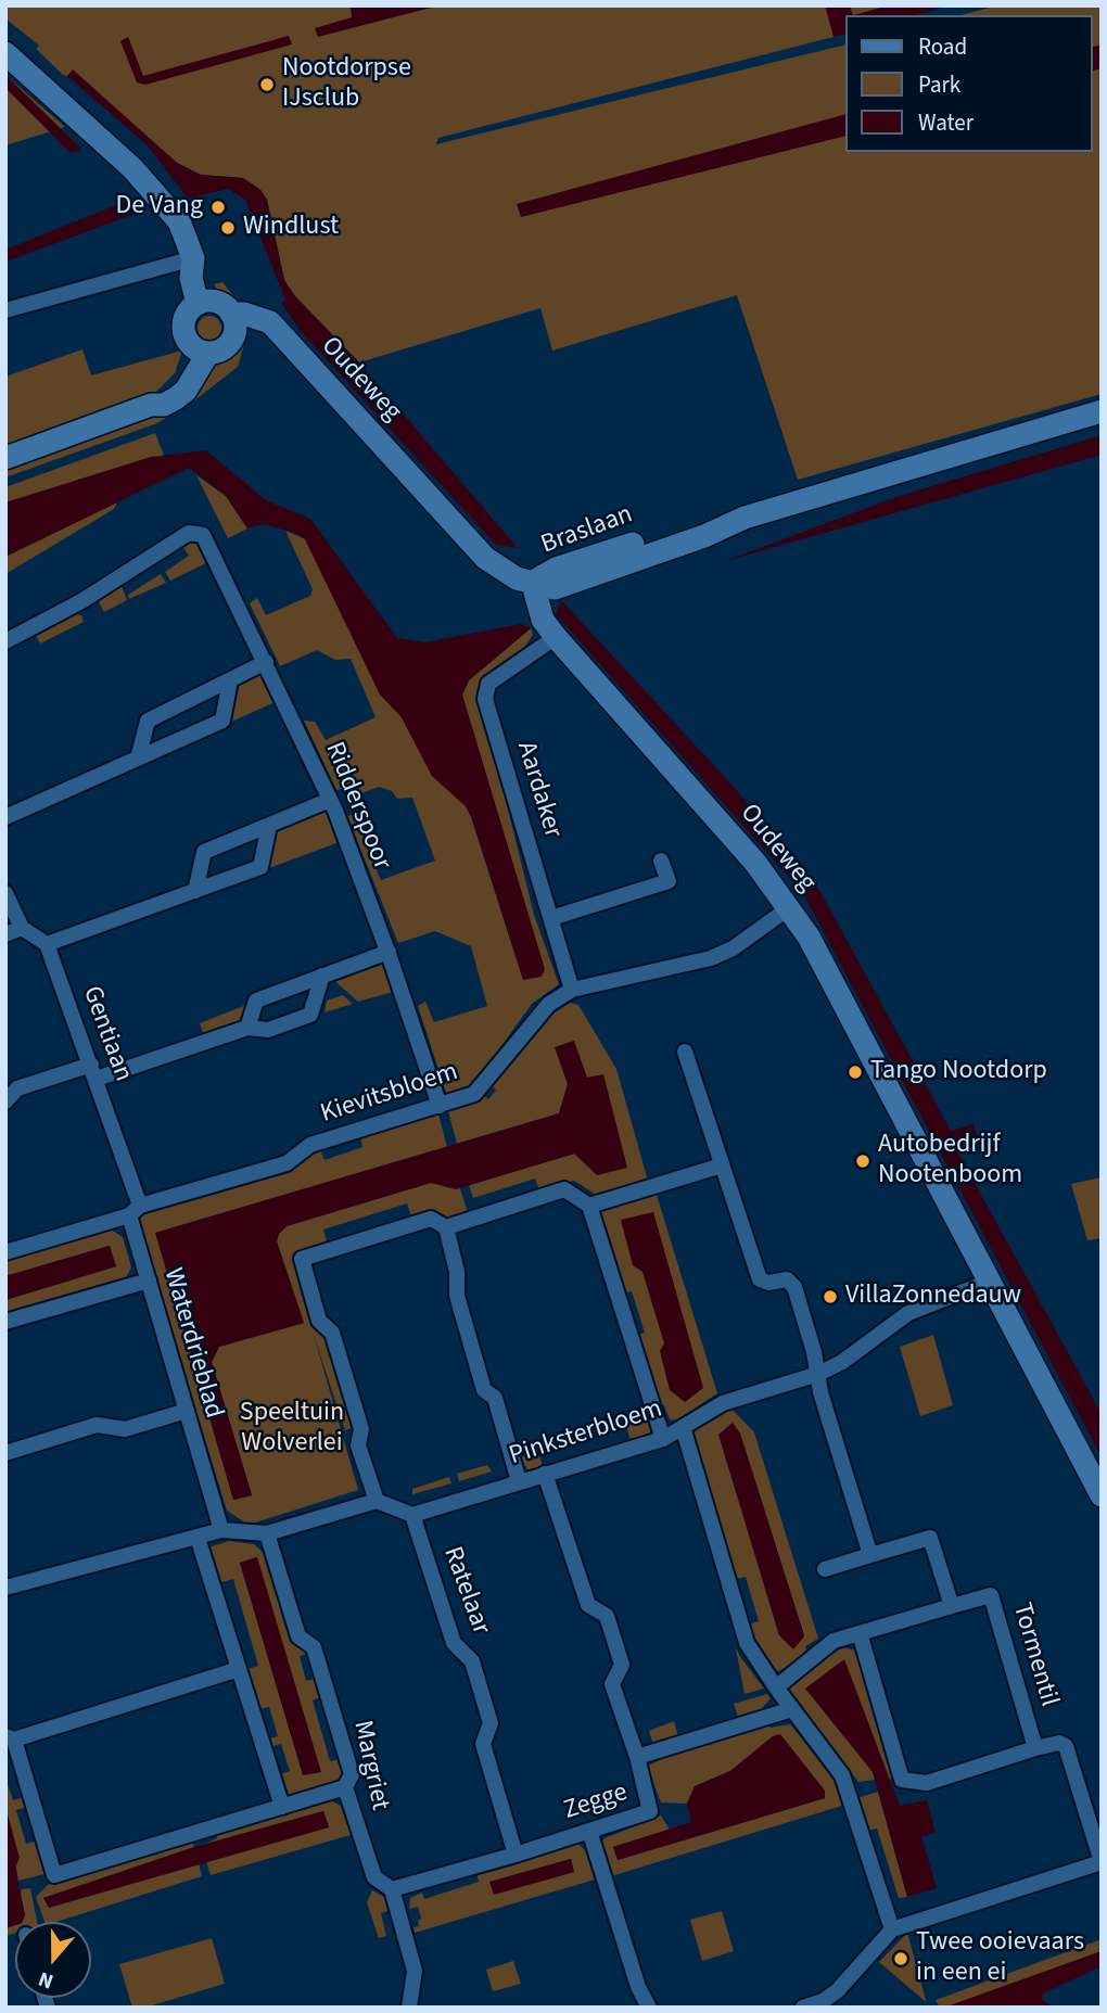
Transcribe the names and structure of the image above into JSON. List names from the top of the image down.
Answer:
{
  "streets": {
    "main road": ["Oudeweg", "Braslaan"],
    "street": [
      "Aardaker",
      "Ridderspoor",
      "Gentiaan",
      "Kievitsbloem",
      "Waterdrieblad",
      "Pinksterbloem",
      "Ratelaar",
      "Tormentil",
      "Margriet",
      "Zegge"
    ]
  },
  "crossings": [
    ["Oudeweg", "Braslaan"],
    ["Oudeweg", "Aardaker"],
    ["Oudeweg", "Kievitsbloem"],
    ["Oudeweg", "Pinksterbloem"],
    ["Aardaker", "Kievitsbloem"],
    ["Ridderspoor", "Kievitsbloem"],
    ["Gentiaan", "Kievitsbloem"],
    ["Gentiaan", "Waterdrieblad"],
    ["Kievitsbloem", "Waterdrieblad"],
    ["Pinksterbloem", "Ratelaar"],
    ["Ratelaar", "Zegge"],
    ["Margriet", "Zegge"]
  ],
  "parks": ["Speeltuin Wolverlei"],
  "places": [
    "Nootdorpse IJsclub",
    "De Vang",
    "Windlust",
    "Tango Nootdorp",
    "Autobedrijf Nootenboom",
    "VillaZonnedauw",
    "Twee ooievaars in een ei"
  ],
  "legend": ["Road", "Park", "Water"],
  "north": "bottom"
}
